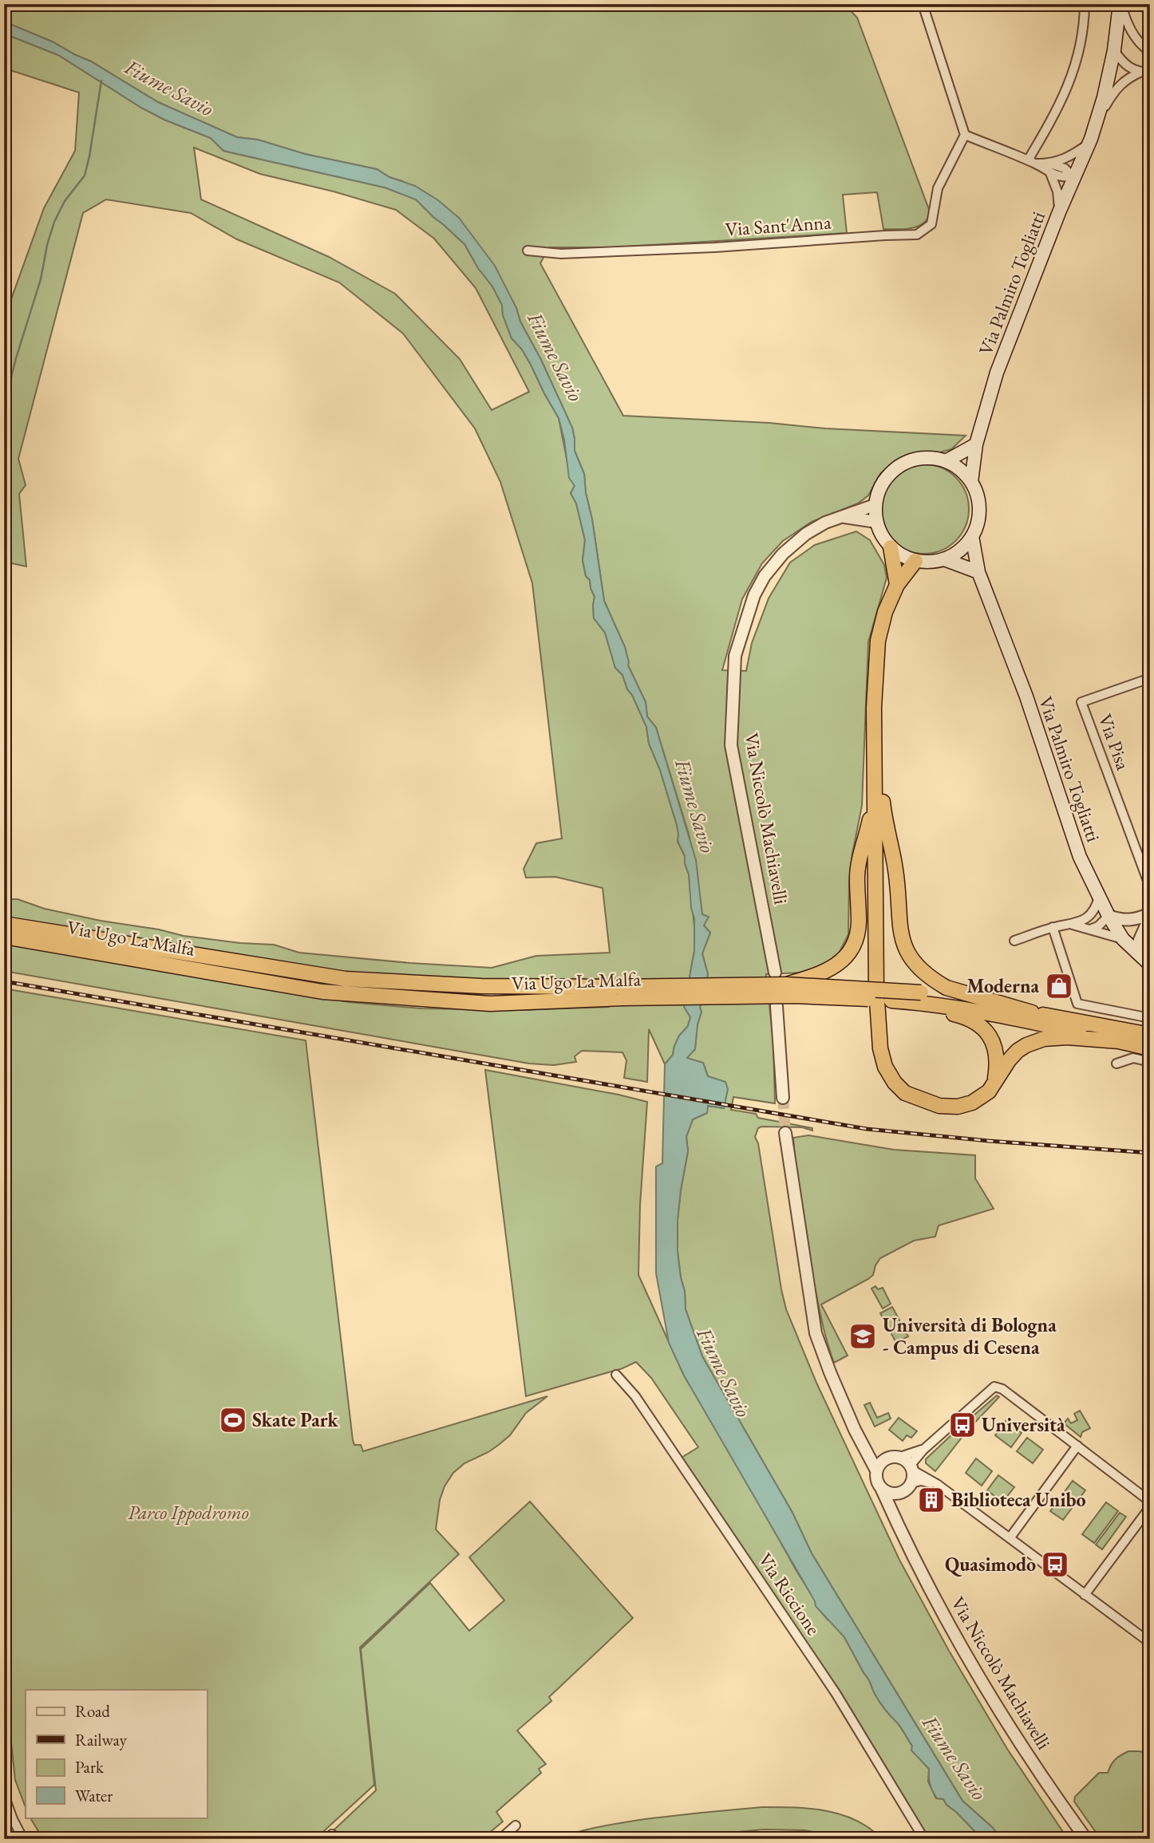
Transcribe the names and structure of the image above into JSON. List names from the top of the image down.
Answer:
{
  "streets": {
    "highway": ["Via Ugo La Malfa"],
    "main road": ["Via Palmiro Togliatti"],
    "street": [
      "Via Sant'Anna",
      "Via Pisa",
      "Via Niccolò Machiavelli",
      "Via Riccione"
    ]
  },
  "crossings": [
    ["Via Palmiro Togliatti", "Via Niccolò Machiavelli"]
  ],
  "water": ["Fiume Savio"],
  "parks": ["Parco Ippodromo"],
  "places": {
    "shop": ["Moderna"],
    "school or university": ["Università di Bologna - Campus di Cesena"],
    "sports": ["Skate Park"],
    "bus stop": ["Università", "Quasimodo"],
    "building": ["Biblioteca Unibo"]
  },
  "legend": [
    "Road",
    "Railway",
    "Park",
    "Water"
  ]
}
